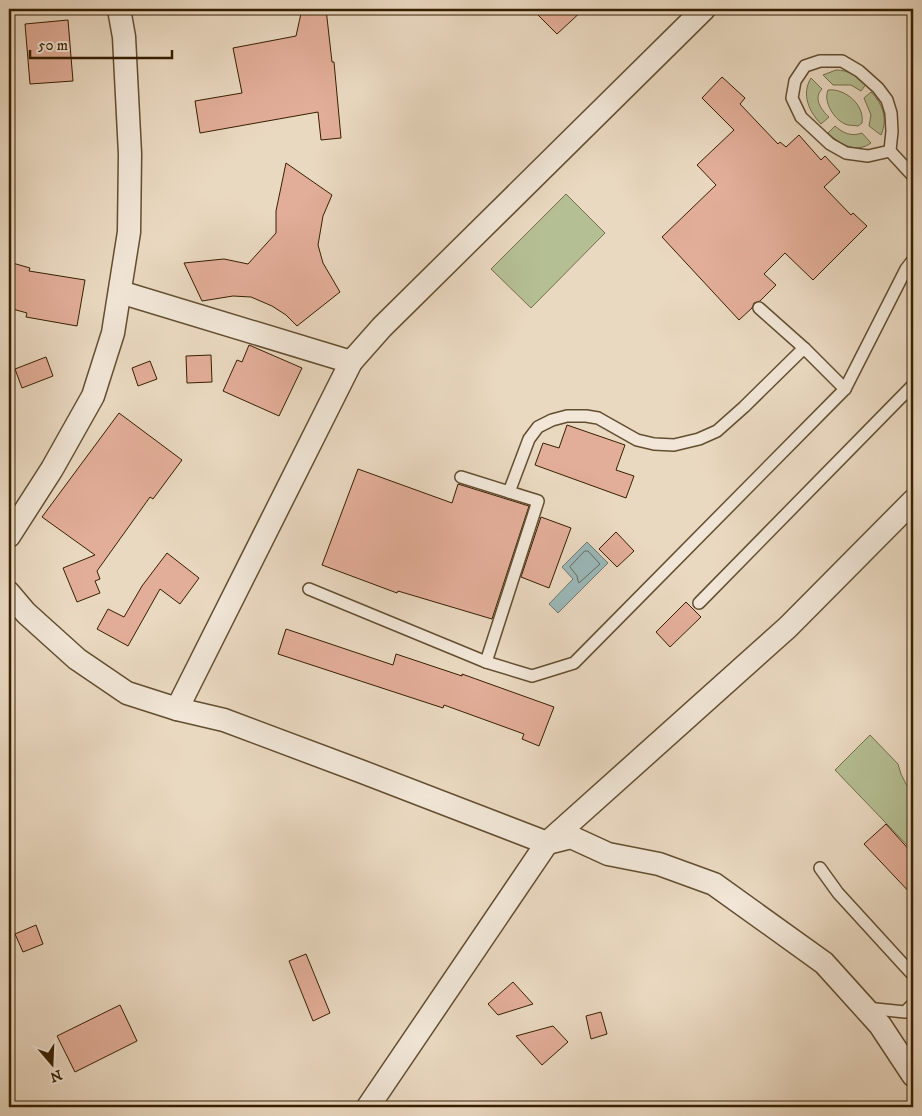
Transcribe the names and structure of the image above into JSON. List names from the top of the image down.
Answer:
{
  "scale_bar": "50 m",
  "north": "bottom"
}
